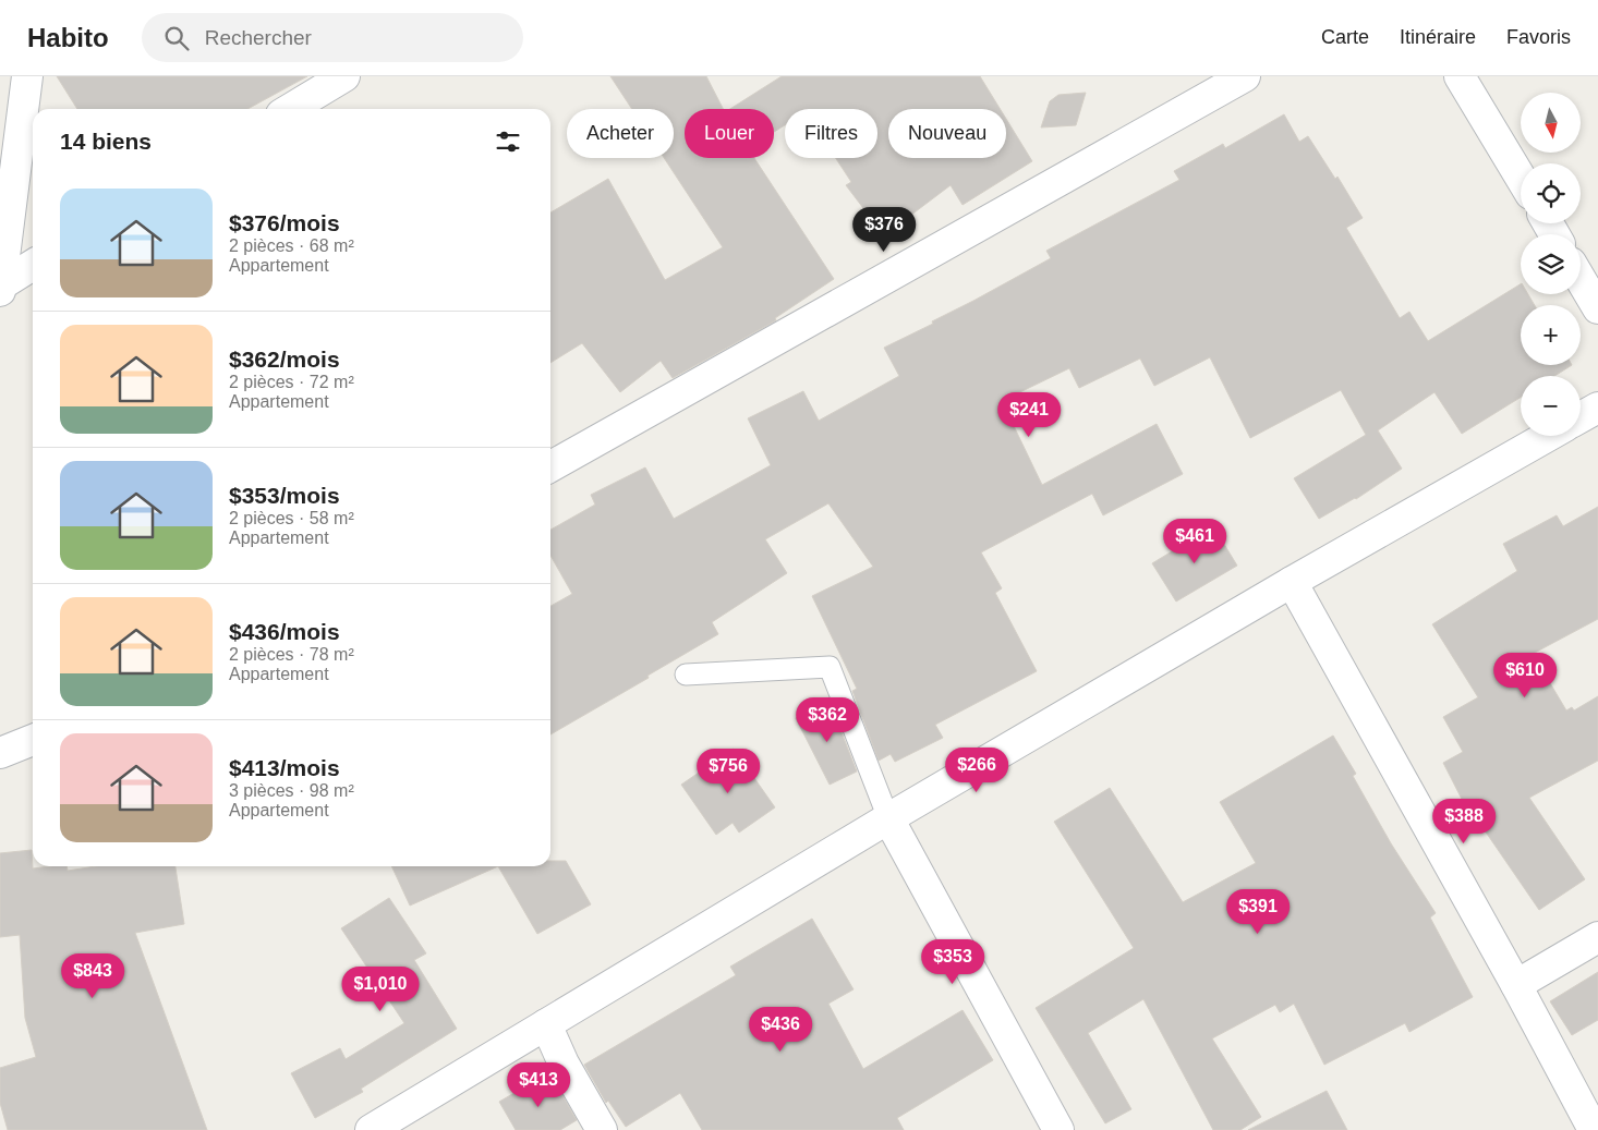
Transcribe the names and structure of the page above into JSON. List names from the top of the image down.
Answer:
{
  "north": "bottom",
  "page": {
    "header": "Habito",
    "search": "Rechercher",
    "nav": ["Carte", "Itinéraire", "Favoris"],
    "map_buttons": ["+", "−"],
    "chip": [
      "Acheter",
      "Louer",
      "Filtres",
      "Nouveau"
    ],
    "heading": "14 biens",
    "list": [
      {
        "name": "$376/mois",
        "note": "2 pièces · 68 m² · Appartement"
      },
      {
        "name": "$362/mois",
        "note": "2 pièces · 72 m² · Appartement"
      },
      {
        "name": "$353/mois",
        "note": "2 pièces · 58 m² · Appartement"
      },
      {
        "name": "$436/mois",
        "note": "2 pièces · 78 m² · Appartement"
      },
      {
        "name": "$413/mois",
        "note": "3 pièces · 98 m² · Appartement"
      }
    ],
    "price": [
      "$376",
      "$241",
      "$461",
      "$610",
      "$362",
      "$266",
      "$756",
      "$388",
      "$391",
      "$353",
      "$843",
      "$1,010",
      "$436",
      "$413"
    ]
  }
}
